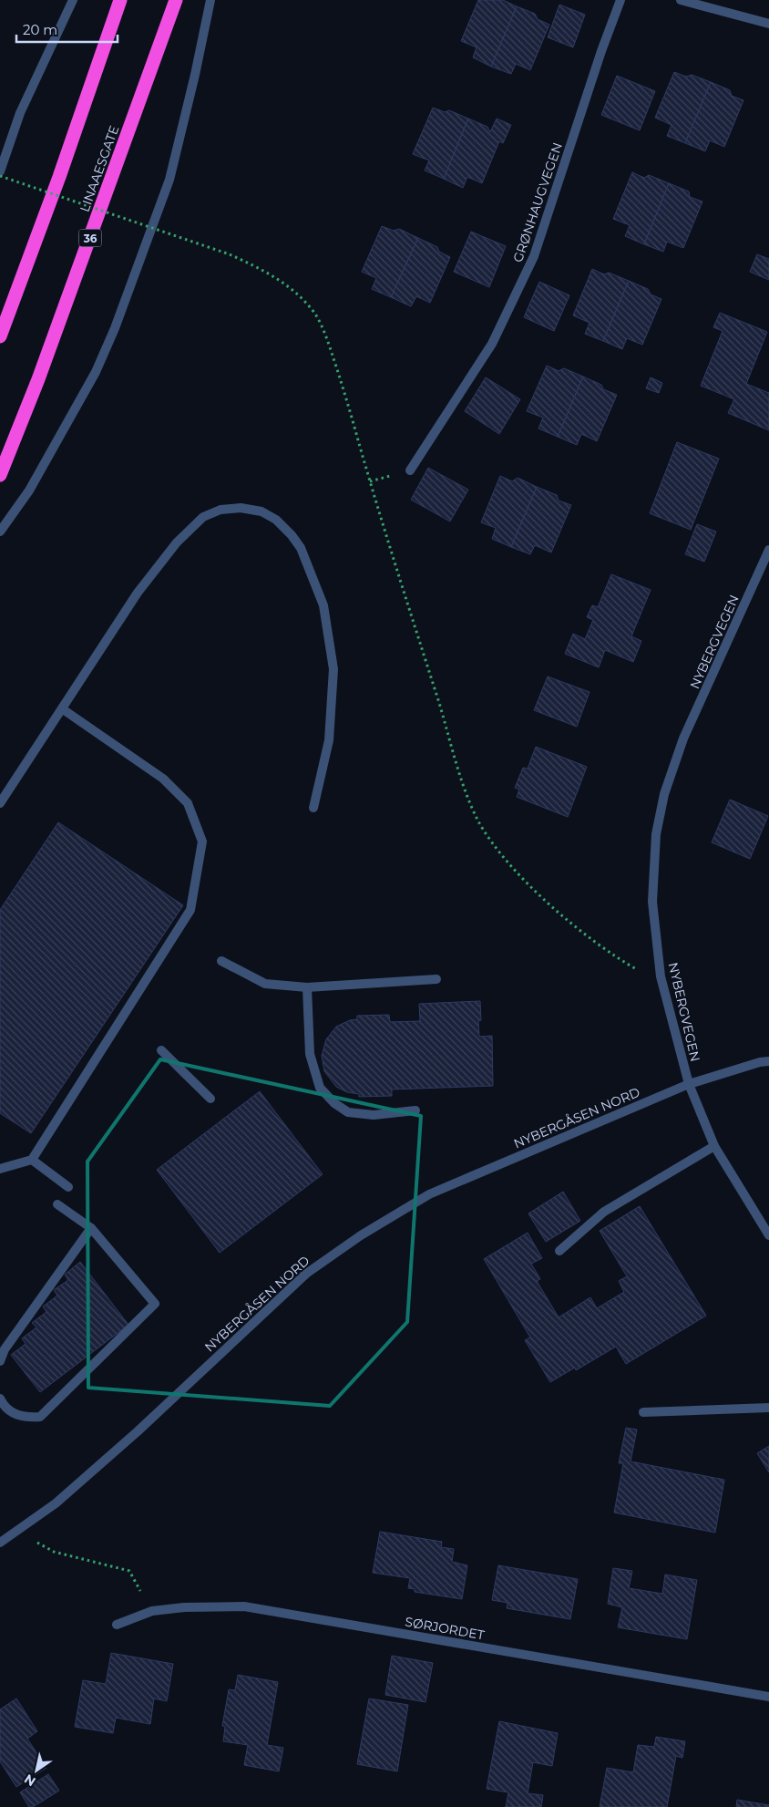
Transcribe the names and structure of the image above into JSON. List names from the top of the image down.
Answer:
{
  "streets": {
    "highway": ["LINAAESGATE", "36"],
    "street": [
      "GRØNHAUGVEGEN",
      "NYBERGVEGEN",
      "NYBERGÅSEN NORD",
      "SØRJORDET"
    ]
  },
  "crossings": [
    ["NYBERGVEGEN", "NYBERGÅSEN NORD"]
  ],
  "scale_bar": "20 m",
  "north": "bottom left"
}
